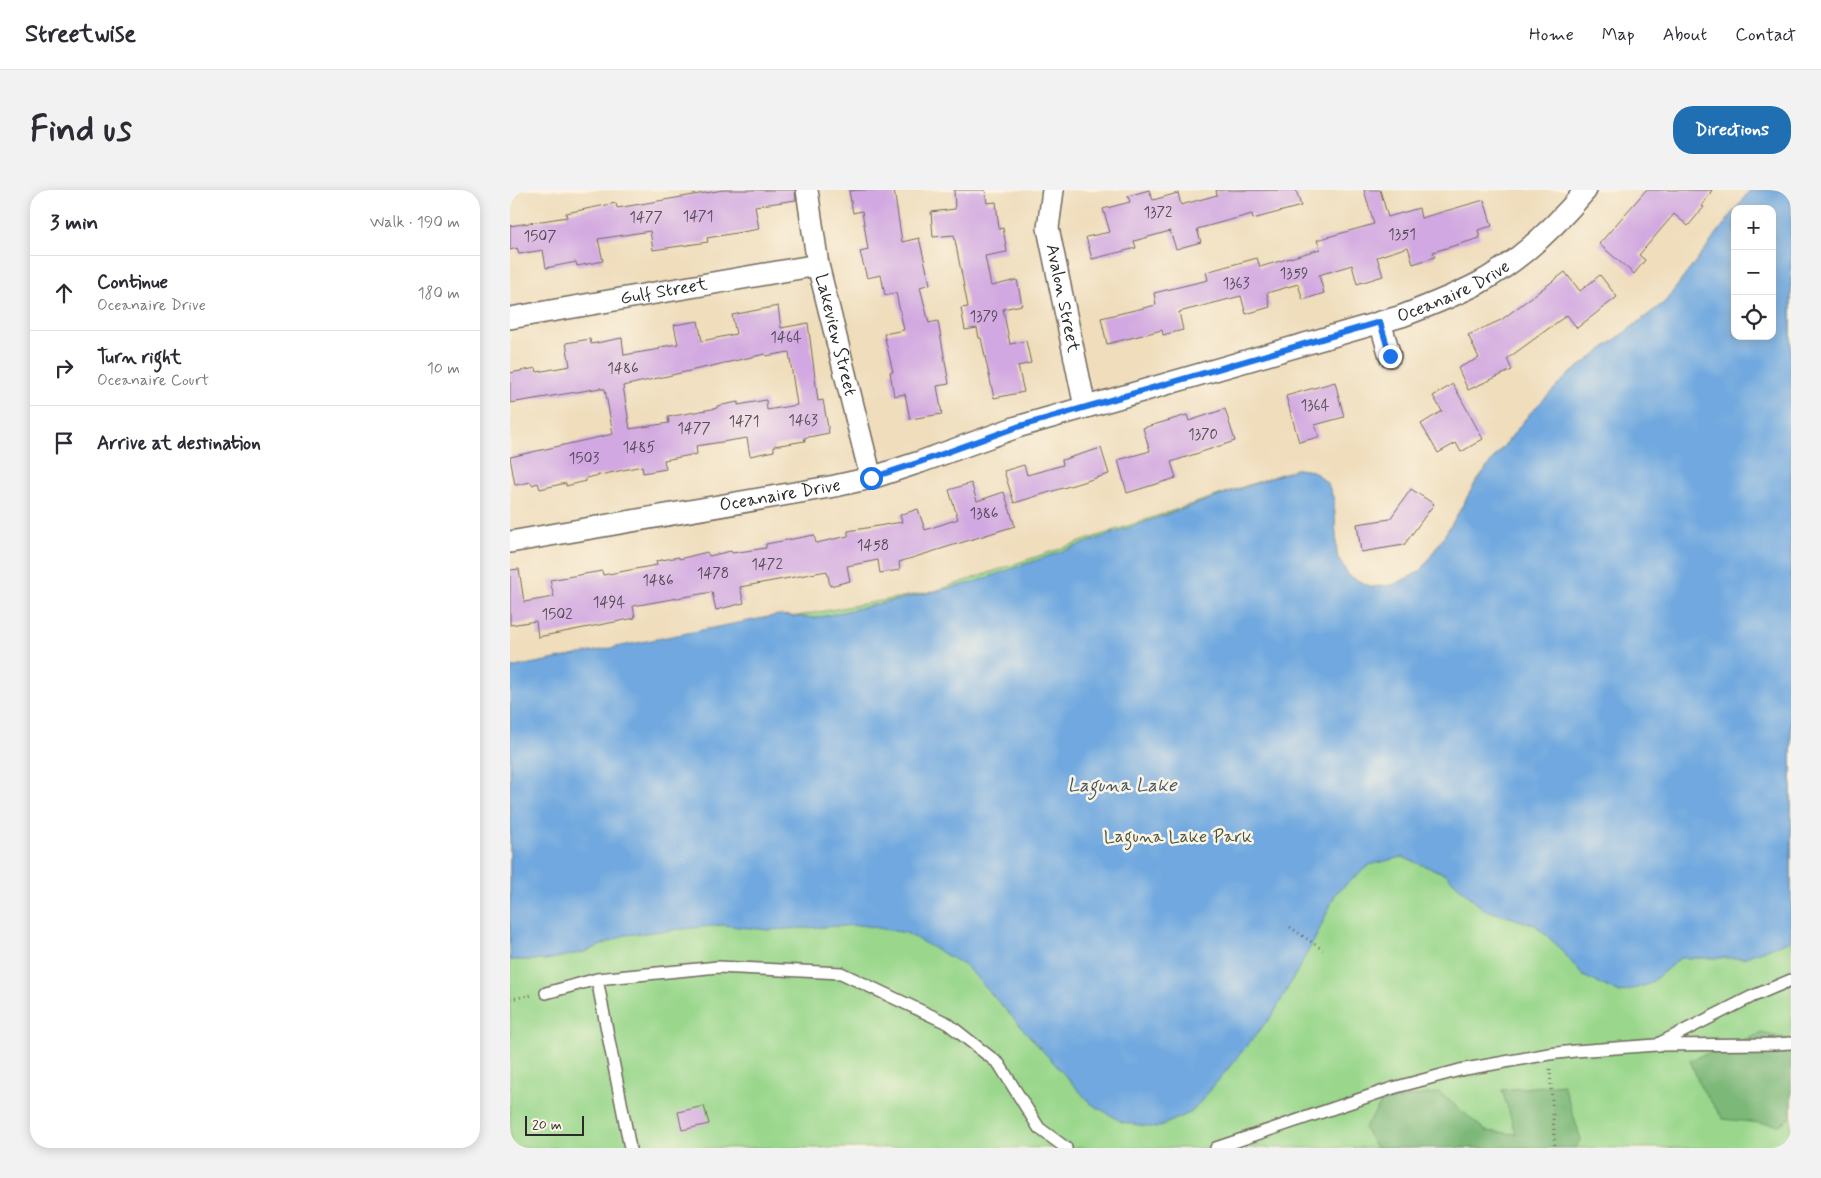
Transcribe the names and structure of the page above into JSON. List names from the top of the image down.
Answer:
{
  "streets": {
    "street": [
      "Oceanaire Drive",
      "Gulf Street",
      "Avalon Street",
      "Lakeview Street"
    ]
  },
  "crossings": [
    ["Oceanaire Drive", "Avalon Street"],
    ["Oceanaire Drive", "Lakeview Street"],
    ["Gulf Street", "Lakeview Street"]
  ],
  "water": ["Laguna Lake"],
  "parks": ["Laguna Lake Park"],
  "house_numbers": [
    "1372",
    "1471",
    "1477",
    "1351",
    "1507",
    "1359",
    "1363",
    "1379",
    "1464",
    "1486",
    "1364",
    "1463",
    "1471",
    "1477",
    "1370",
    "1485",
    "1503",
    "1386",
    "1458",
    "1472",
    "1478",
    "1486",
    "1494",
    "1502"
  ],
  "scale_bar": "20 m",
  "page": {
    "header": "Streetwise",
    "nav": [
      "Home",
      "Map",
      "About",
      "Contact"
    ],
    "buttons": "Directions",
    "title": "Find us",
    "heading": ["3 min", "Walk · 190 m"],
    "map_buttons": ["+", "−"],
    "list": [
      ["Continue", "Oceanaire Drive", "180 m"],
      ["Turn right", "Oceanaire Court", "10 m"],
      "Arrive at destination"
    ],
    "scale": "20 m"
  }
}
